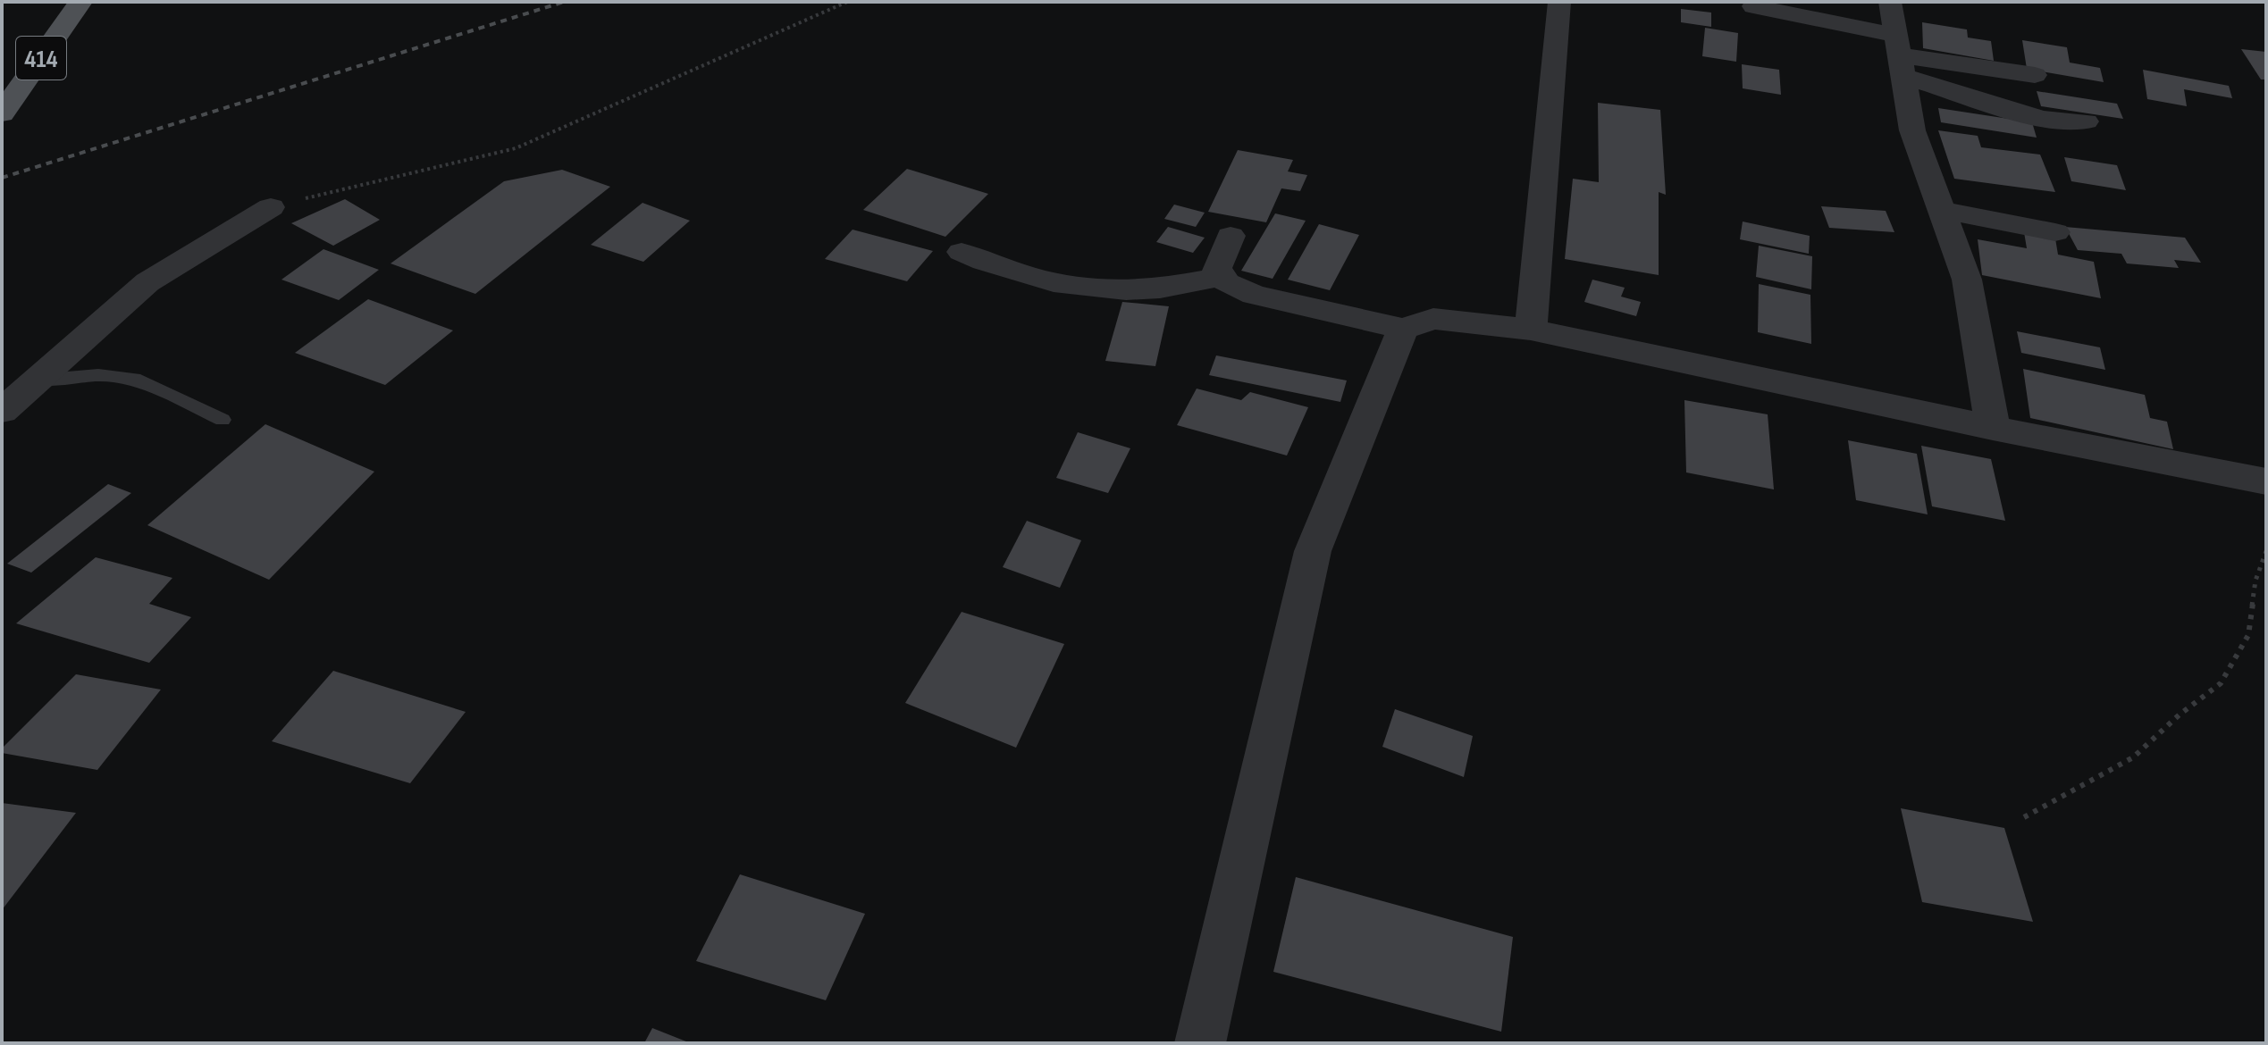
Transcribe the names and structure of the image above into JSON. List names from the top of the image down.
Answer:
{
  "streets": {
    "main road": ["414"]
  }
}
